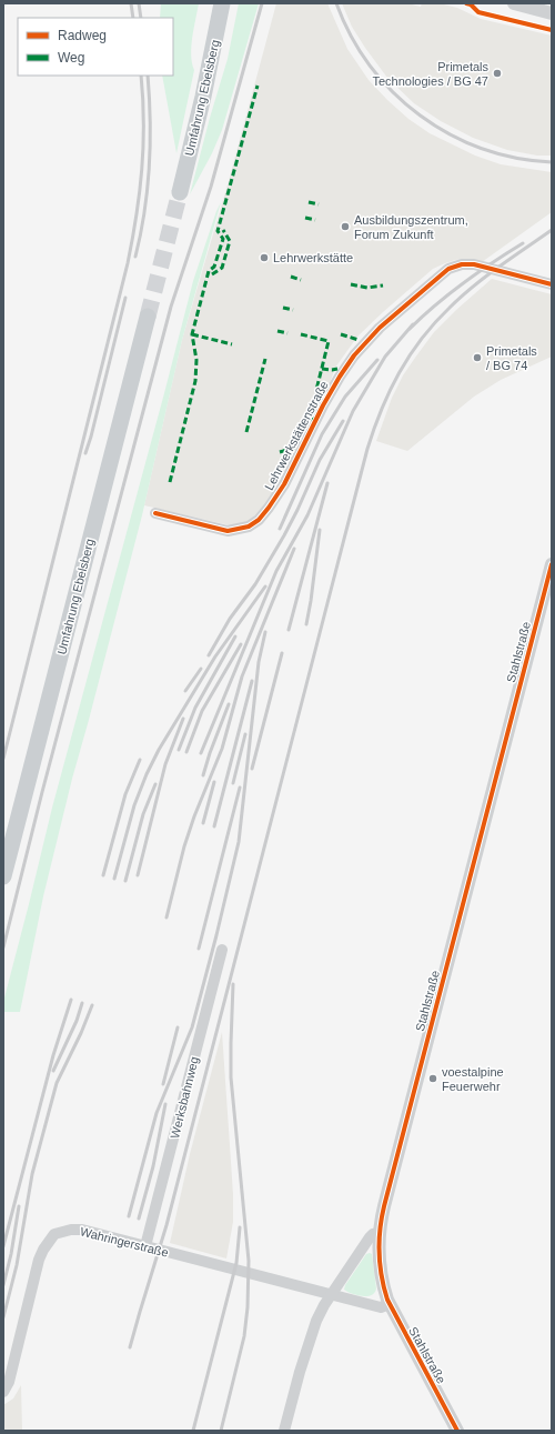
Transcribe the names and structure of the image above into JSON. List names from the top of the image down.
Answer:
{
  "streets": {
    "main road": ["Umfahrung Ebelsberg"],
    "street": [
      "Lehrwerkstättenstraße",
      "Stahlstraße",
      "Werksbahnweg",
      "Wahringerstraße"
    ]
  },
  "crossings": [
    ["Stahlstraße", "Wahringerstraße"],
    ["Werksbahnweg", "Wahringerstraße"]
  ],
  "places": [
    "Primetals Technologies / BG 47",
    "Ausbildungszentrum, Forum Zukunft",
    "Lehrwerkstätte",
    "Primetals / BG 74",
    "voestalpine Feuerwehr"
  ],
  "legend": ["Radweg", "Weg"]
}
